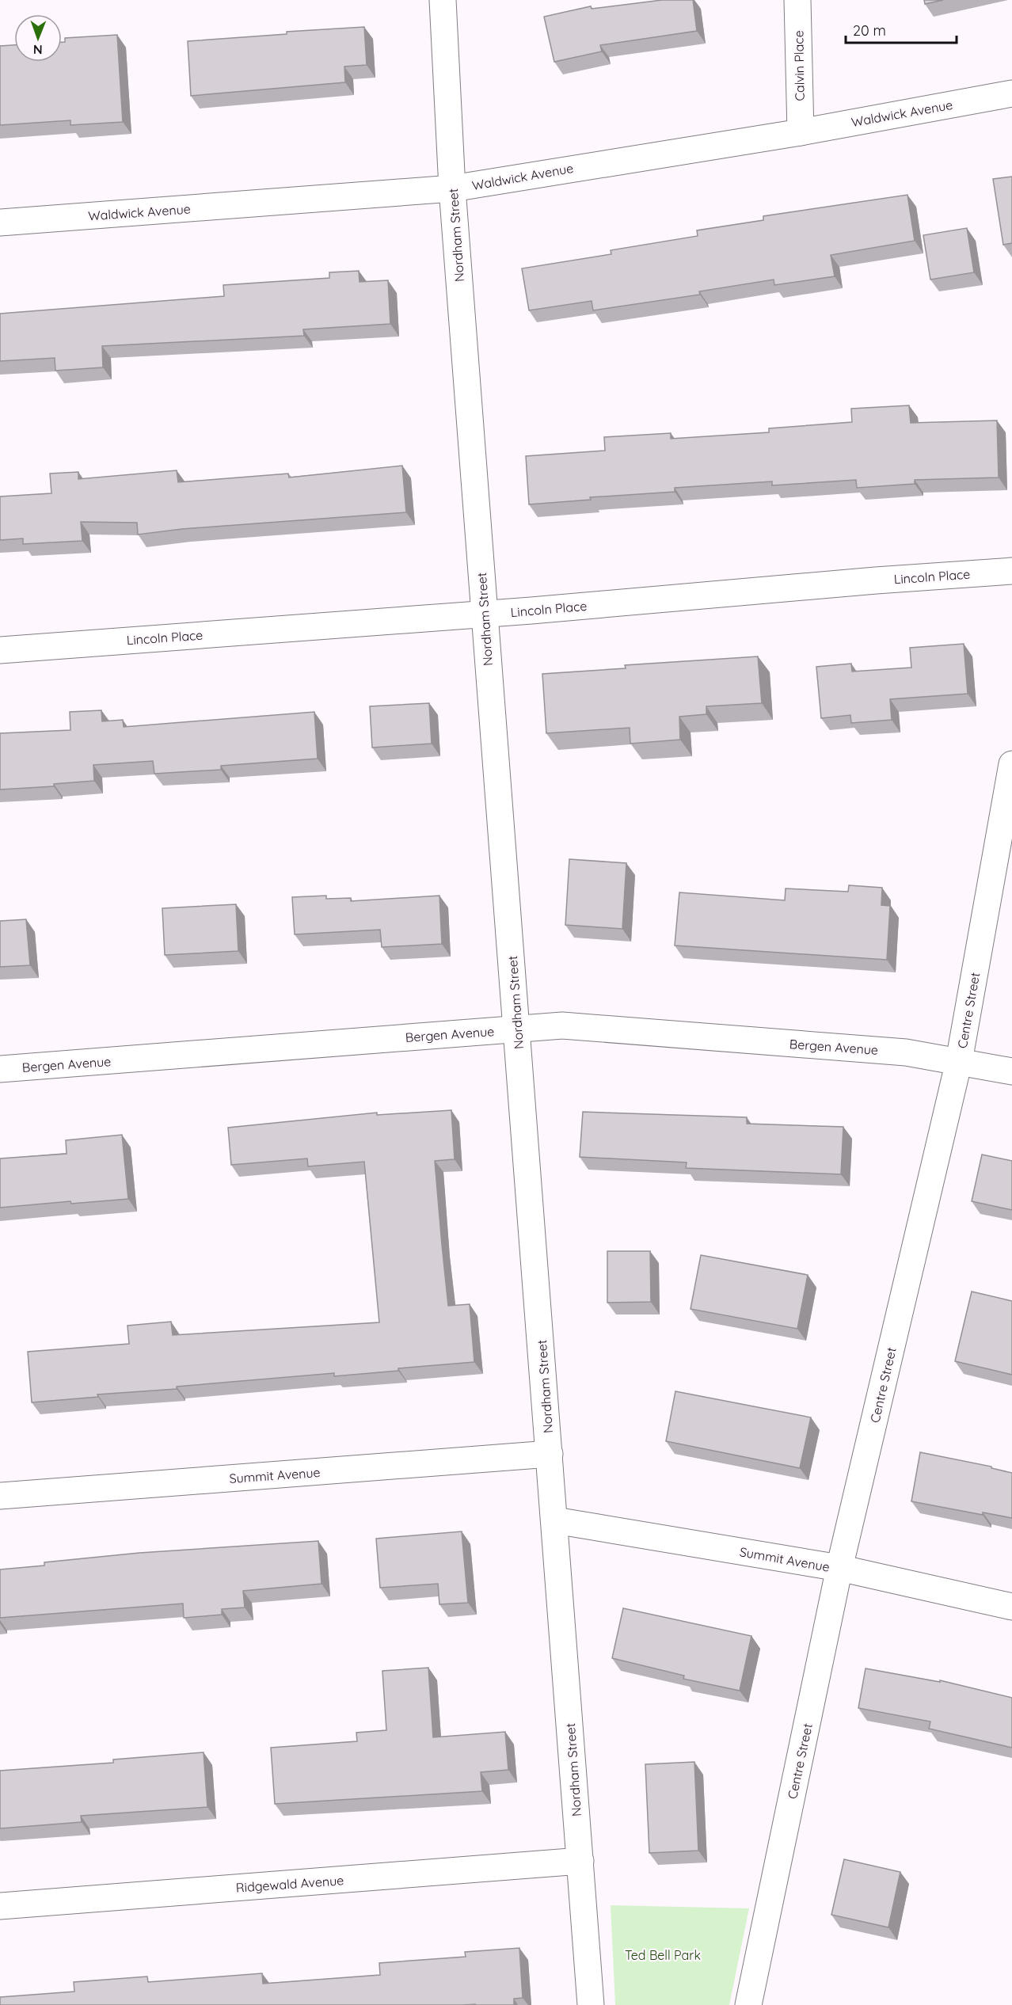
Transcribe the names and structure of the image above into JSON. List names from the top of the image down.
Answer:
{
  "streets": {
    "street": [
      "Calvin Place",
      "Waldwick Avenue",
      "Nordham Street",
      "Lincoln Place",
      "Centre Street",
      "Bergen Avenue",
      "Summit Avenue",
      "Ridgewald Avenue"
    ]
  },
  "crossings": [
    ["Calvin Place", "Waldwick Avenue"],
    ["Waldwick Avenue", "Nordham Street"],
    ["Nordham Street", "Lincoln Place"],
    ["Nordham Street", "Bergen Avenue"],
    ["Nordham Street", "Summit Avenue"],
    ["Nordham Street", "Ridgewald Avenue"],
    ["Centre Street", "Bergen Avenue"],
    ["Centre Street", "Summit Avenue"]
  ],
  "parks": ["Ted Bell Park"],
  "scale_bar": "20 m",
  "north": "bottom"
}
